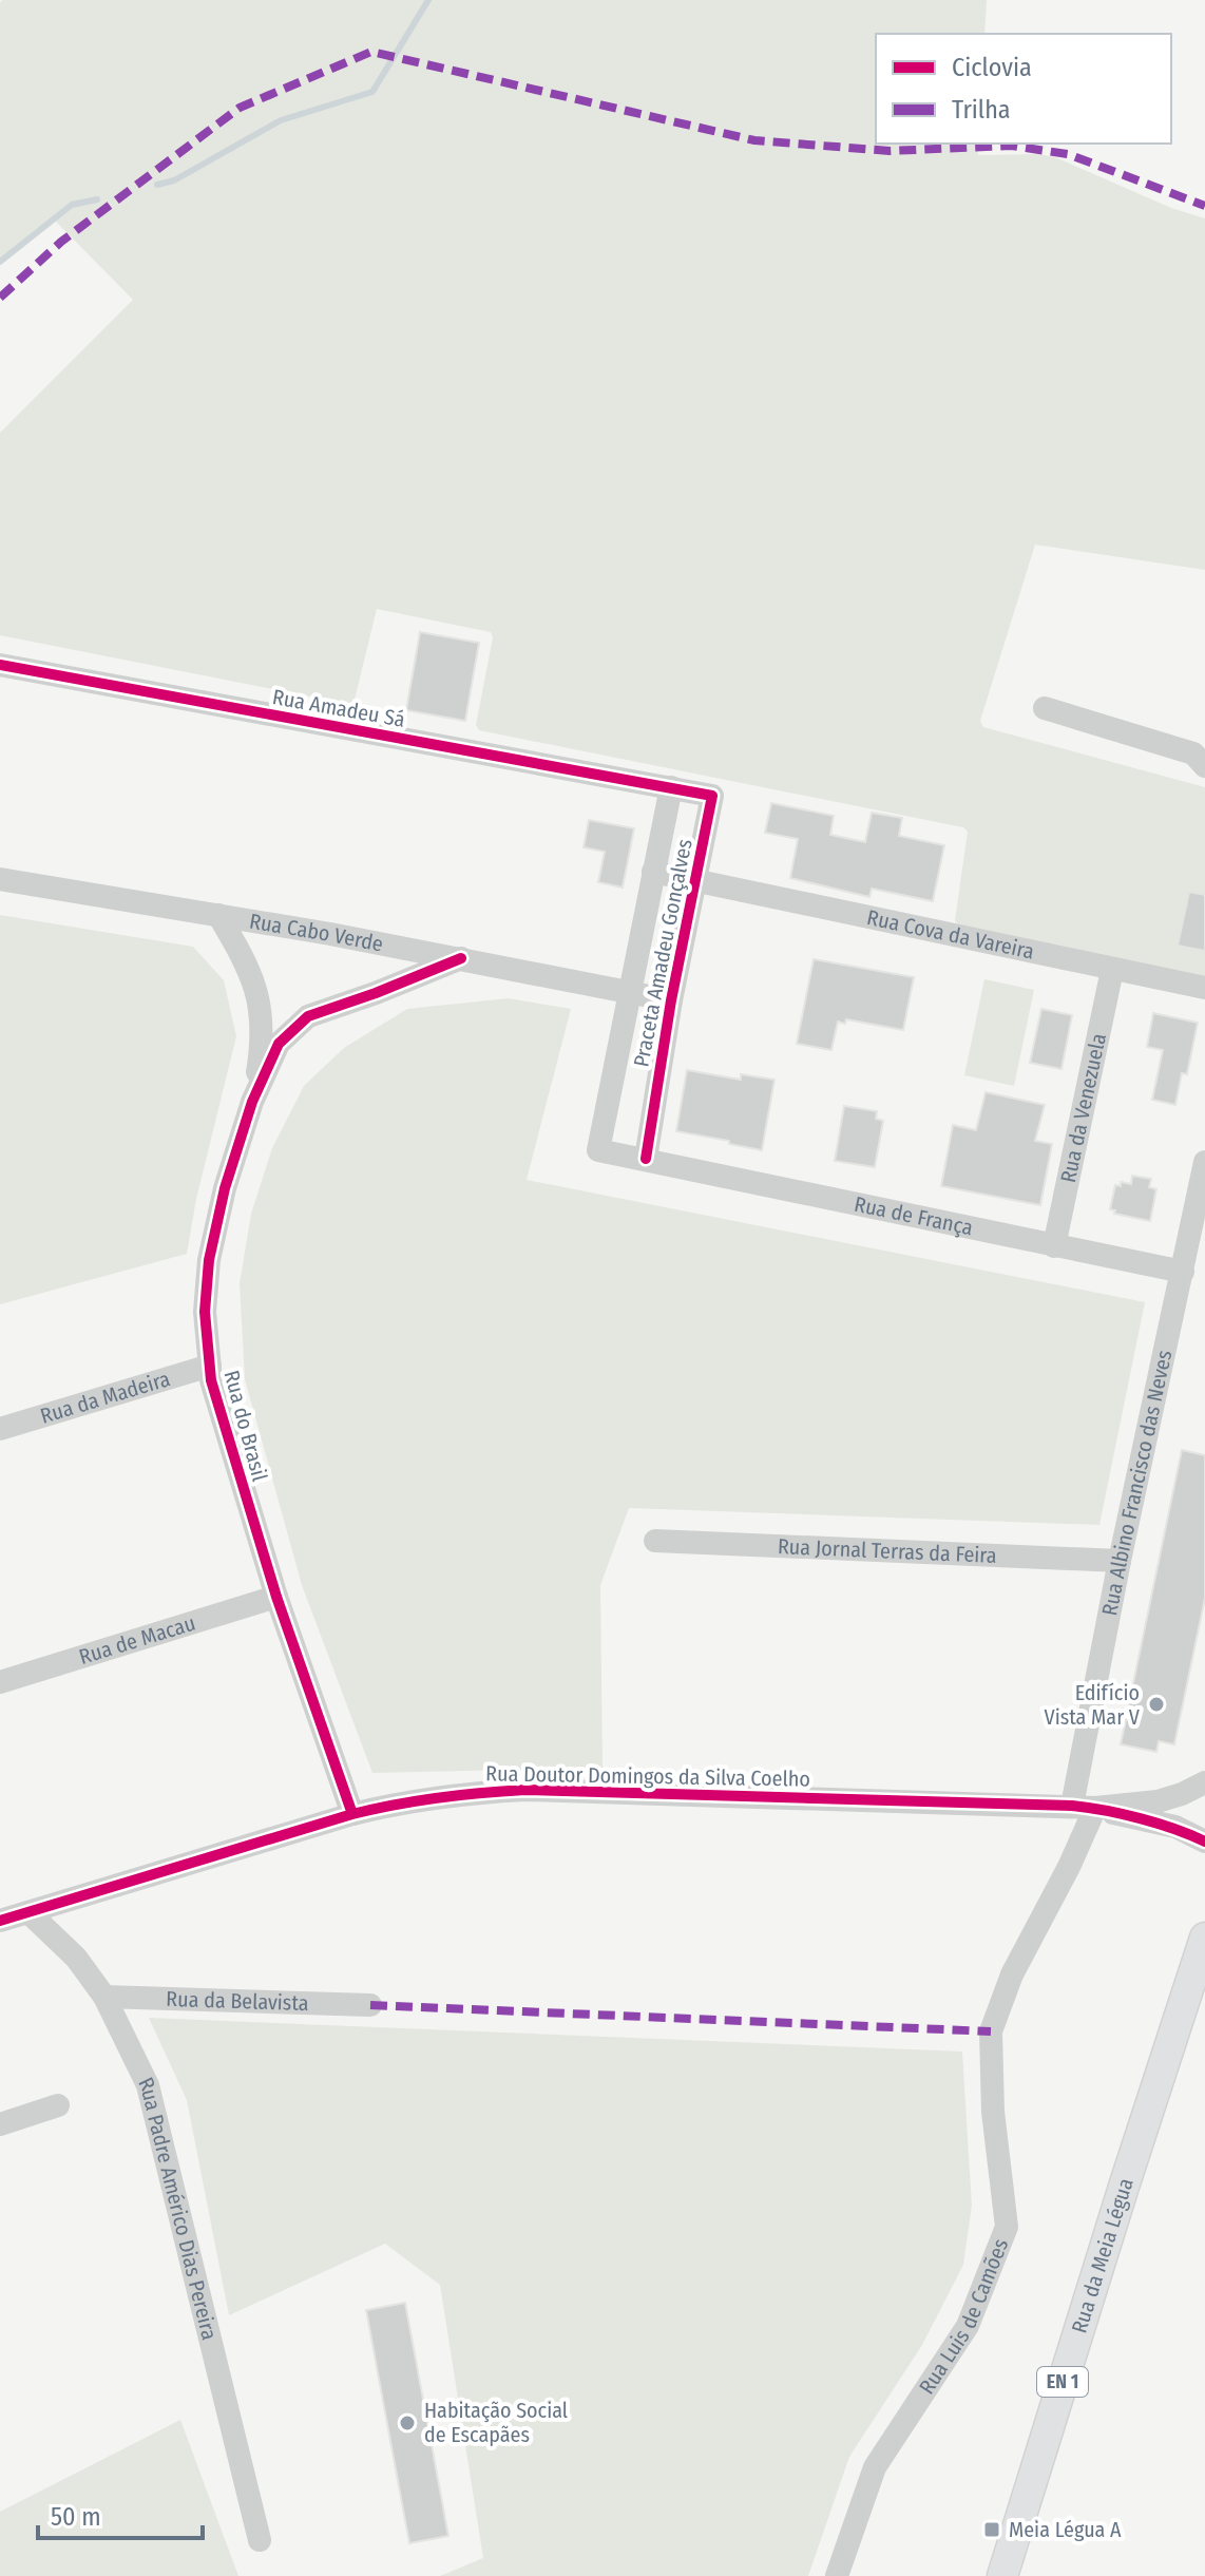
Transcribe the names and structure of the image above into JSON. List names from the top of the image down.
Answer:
{
  "streets": {
    "main road": ["Rua da Meia Légua", "EN 1"],
    "street": [
      "Rua Amadeu Sá",
      "Rua Cabo Verde",
      "Rua Cova da Vareira",
      "Praceta Amadeu Gonçalves",
      "Rua da Venezuela",
      "Rua de França",
      "Rua da Madeira",
      "Rua do Brasil",
      "Rua Albino Francisco das Neves",
      "Rua Jornal Terras da Feira",
      "Rua de Macau",
      "Rua Doutor Domingos da Silva Coelho",
      "Rua da Belavista",
      "Rua Padre Américo Dias Pereira",
      "Rua Luis de Camões"
    ]
  },
  "crossings": [
    ["Rua Amadeu Sá", "Praceta Amadeu Gonçalves"],
    ["Rua Cabo Verde", "Praceta Amadeu Gonçalves"],
    ["Rua Cabo Verde", "Rua do Brasil"],
    ["Rua Cova da Vareira", "Praceta Amadeu Gonçalves"],
    ["Rua Cova da Vareira", "Rua da Venezuela"],
    ["Praceta Amadeu Gonçalves", "Rua de França"],
    ["Rua da Venezuela", "Rua de França"],
    ["Rua de França", "Rua Albino Francisco das Neves"],
    ["Rua da Madeira", "Rua do Brasil"],
    ["Rua do Brasil", "Rua de Macau"],
    ["Rua do Brasil", "Rua Doutor Domingos da Silva Coelho"],
    ["Rua Albino Francisco das Neves", "Rua Jornal Terras da Feira"],
    ["Rua Albino Francisco das Neves", "Rua Doutor Domingos da Silva Coelho"],
    ["Rua Albino Francisco das Neves", "Rua Luis de Camões"],
    ["Rua Doutor Domingos da Silva Coelho", "Rua Padre Américo Dias Pereira"],
    ["Rua Doutor Domingos da Silva Coelho", "Rua Luis de Camões"],
    ["Rua da Belavista", "Rua Padre Américo Dias Pereira"]
  ],
  "places": {
    "other": ["Edifício Vista Mar V", "Habitação Social de Escapães"],
    "transit": ["Meia Légua A"]
  },
  "legend": ["Ciclovia", "Trilha"],
  "scale_bar": "50 m"
}
